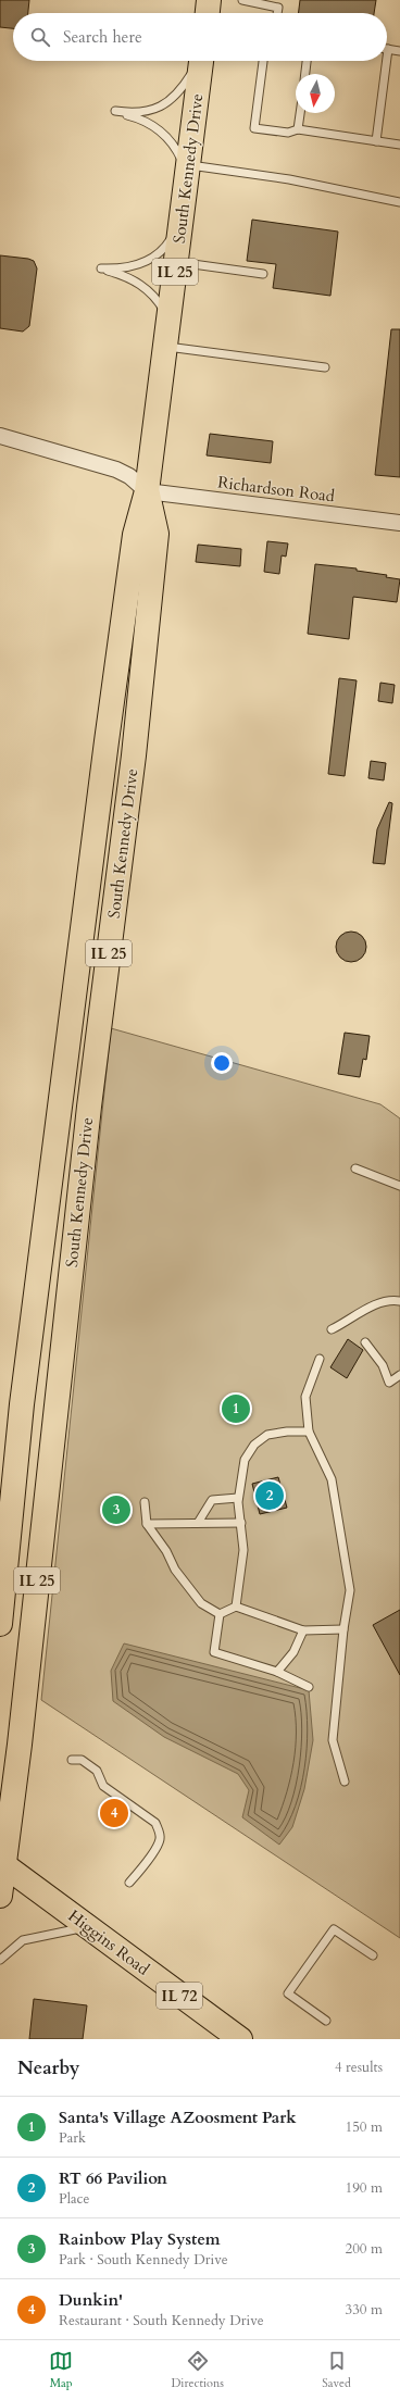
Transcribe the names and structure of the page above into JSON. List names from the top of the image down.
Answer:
{
  "streets": {
    "main road": [
      "South Kennedy Drive",
      "IL 25",
      "Higgins Road",
      "IL 72"
    ],
    "street": ["Richardson Road"]
  },
  "crossings": [
    ["South Kennedy Drive", "Richardson Road"],
    ["South Kennedy Drive", "Higgins Road"]
  ],
  "north": "bottom",
  "page": {
    "search": "Search here",
    "pins": [
      "1",
      "2",
      "3",
      "4"
    ],
    "heading": ["Nearby", "4 results"],
    "list": [
      {
        "mark": "1",
        "name": "Santa's Village AZoosment Park",
        "note": "Park",
        "value": "150 m"
      },
      {
        "mark": "2",
        "name": "RT 66 Pavilion",
        "note": "Place",
        "value": "190 m"
      },
      {
        "mark": "3",
        "name": "Rainbow Play System",
        "note": "Park · South Kennedy Drive",
        "value": "200 m"
      },
      {
        "mark": "4",
        "name": "Dunkin'",
        "note": "Restaurant · South Kennedy Drive",
        "value": "330 m"
      }
    ],
    "nav": ["Map", "Directions", "Saved"]
  }
}
